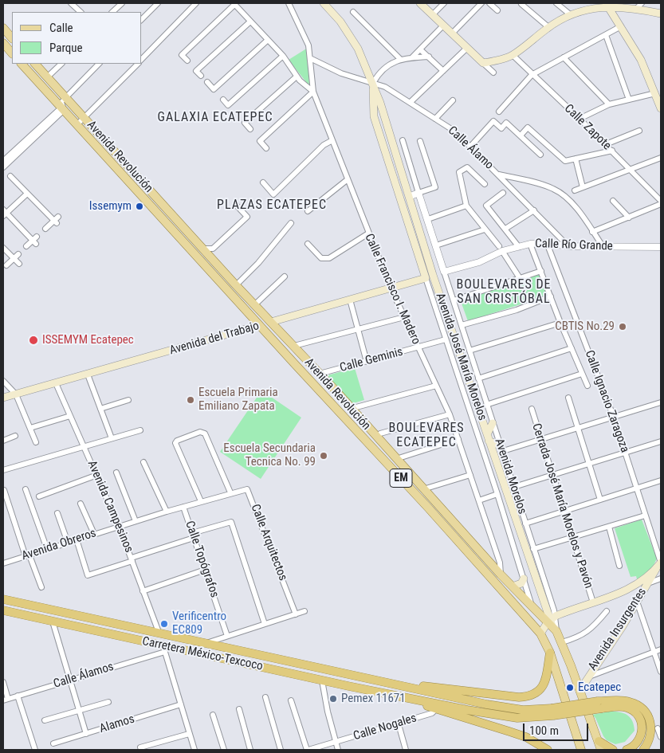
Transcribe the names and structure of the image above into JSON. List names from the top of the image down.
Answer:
{
  "streets": {
    "highway": ["Carretera México-Texcoco"],
    "main road": [
      "Avenida Revolución",
      "Avenida del Trabajo",
      "Avenida José María Morelos",
      "EM",
      "Avenida Insurgentes"
    ],
    "street": [
      "Calle Zapote",
      "Calle Álamo",
      "Calle Río Grande",
      "Calle Francisco I. Madero",
      "Calle Geminis",
      "Calle Ignacio Zaragoza",
      "Avenida Morelos",
      "Cerrada José María Morelos y Pavón",
      "Avenida Campesinos",
      "Calle Arquitectos",
      "Avenida Obreros",
      "Calle Topógrafos",
      "Calle Álamos",
      "Alamos",
      "Calle Nogales"
    ]
  },
  "crossings": [
    ["Calle Álamo", "Calle Río Grande"],
    ["Calle Álamo", "Calle Francisco I. Madero"],
    ["Calle Álamo", "Avenida José María Morelos"],
    ["Avenida Revolución", "Calle Francisco I. Madero"],
    ["Avenida Revolución", "Avenida del Trabajo"],
    ["Avenida Revolución", "Avenida José María Morelos"],
    ["Avenida Revolución", "Calle Geminis"],
    ["Avenida Revolución", "Avenida Morelos"],
    ["Avenida Revolución", "Avenida Insurgentes"],
    ["Calle Río Grande", "Calle Ignacio Zaragoza"],
    ["Calle Río Grande", "Avenida Morelos"],
    ["Calle Francisco I. Madero", "Avenida del Trabajo"],
    ["Calle Francisco I. Madero", "Calle Geminis"],
    ["Avenida del Trabajo", "Avenida José María Morelos"],
    ["Avenida del Trabajo", "Avenida Campesinos"],
    ["Avenida José María Morelos", "Calle Geminis"],
    ["Avenida José María Morelos", "Avenida Morelos"],
    ["Avenida José María Morelos", "Avenida Insurgentes"],
    ["Calle Ignacio Zaragoza", "Avenida Insurgentes"],
    ["Avenida Morelos", "Avenida Insurgentes"],
    ["Cerrada José María Morelos y Pavón", "Avenida Insurgentes"],
    ["Avenida Campesinos", "Avenida Obreros"],
    ["Avenida Campesinos", "Carretera México-Texcoco"],
    ["Calle Arquitectos", "Avenida Obreros"],
    ["Avenida Obreros", "Calle Topógrafos"],
    ["Carretera México-Texcoco", "Calle Álamos"]
  ],
  "districts": [
    "GALAXIA ECATEPEC",
    "PLAZAS ECATEPEC",
    "BOULEVARES DE SAN CRISTÓBAL",
    "BOULEVARES ECATEPEC"
  ],
  "places": [
    "Issemym",
    "CBTIS No.29",
    "ISSEMYM Ecatepec",
    "Escuela Primaria Emiliano Zapata",
    "Escuela Secundaria Tecnica No. 99",
    "Verificentro EC809",
    "Ecatepec",
    "Pemex 11671"
  ],
  "legend": ["Calle", "Parque"],
  "scale_bar": "100 m"
}
